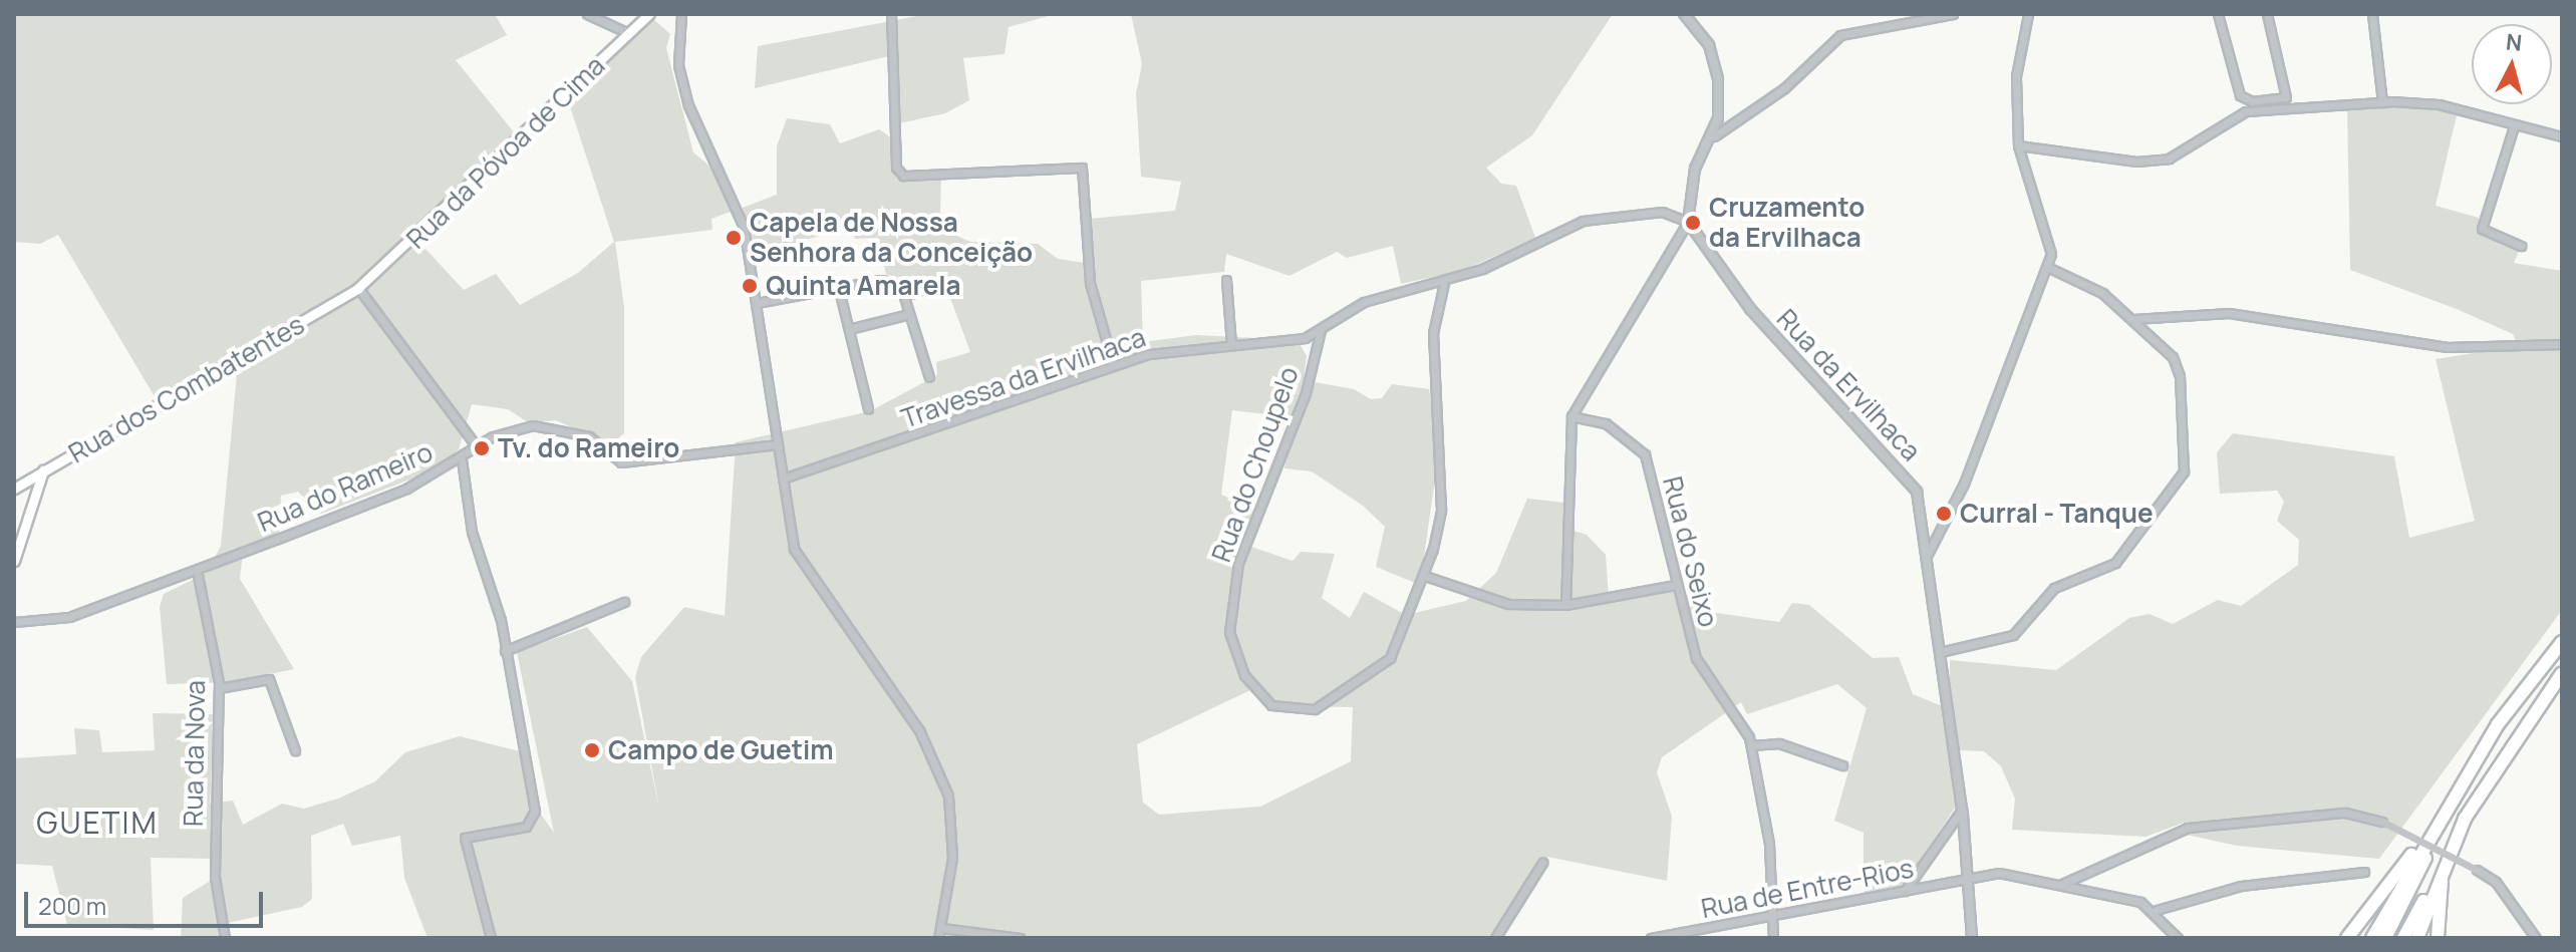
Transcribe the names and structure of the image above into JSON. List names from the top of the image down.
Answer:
{
  "streets": {
    "main road": ["Rua da Póvoa de Cima", "Rua dos Combatentes"],
    "street": [
      "Travessa da Ervilhaca",
      "Rua da Ervilhaca",
      "Rua do Choupelo",
      "Rua do Rameiro",
      "Rua do Seixo",
      "Rua da Nova",
      "Rua de Entre-Rios"
    ]
  },
  "crossings": [
    ["Rua da Póvoa de Cima", "Rua dos Combatentes"],
    ["Travessa da Ervilhaca", "Rua da Ervilhaca"],
    ["Travessa da Ervilhaca", "Rua do Choupelo"],
    ["Rua da Ervilhaca", "Rua de Entre-Rios"],
    ["Rua do Rameiro", "Rua da Nova"],
    ["Rua do Seixo", "Rua de Entre-Rios"]
  ],
  "districts": ["GUETIM"],
  "places": [
    "Cruzamento da Ervilhaca",
    "Capela de Nossa Senhora da Conceição",
    "Quinta Amarela",
    "Tv. do Rameiro",
    "Curral - Tanque",
    "Campo de Guetim"
  ],
  "scale_bar": "200 m",
  "north": "top"
}
